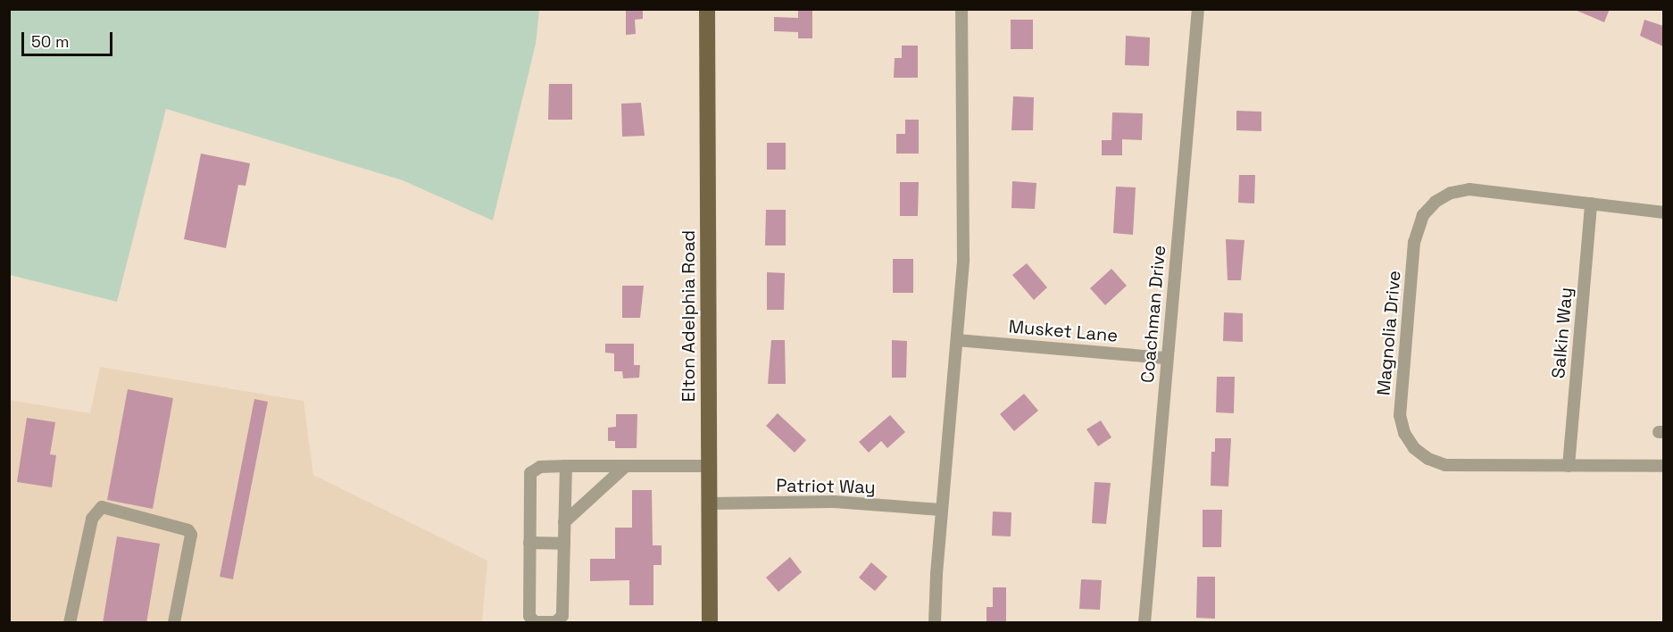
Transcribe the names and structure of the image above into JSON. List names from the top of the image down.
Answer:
{
  "streets": {
    "main road": ["Elton Adelphia Road"],
    "street": [
      "Coachman Drive",
      "Musket Lane",
      "Magnolia Drive",
      "Salkin Way",
      "Patriot Way"
    ]
  },
  "crossings": [
    ["Coachman Drive", "Musket Lane"],
    ["Elton Adelphia Road", "Patriot Way"],
    ["Magnolia Drive", "Salkin Way"]
  ],
  "scale_bar": "50 m"
}
